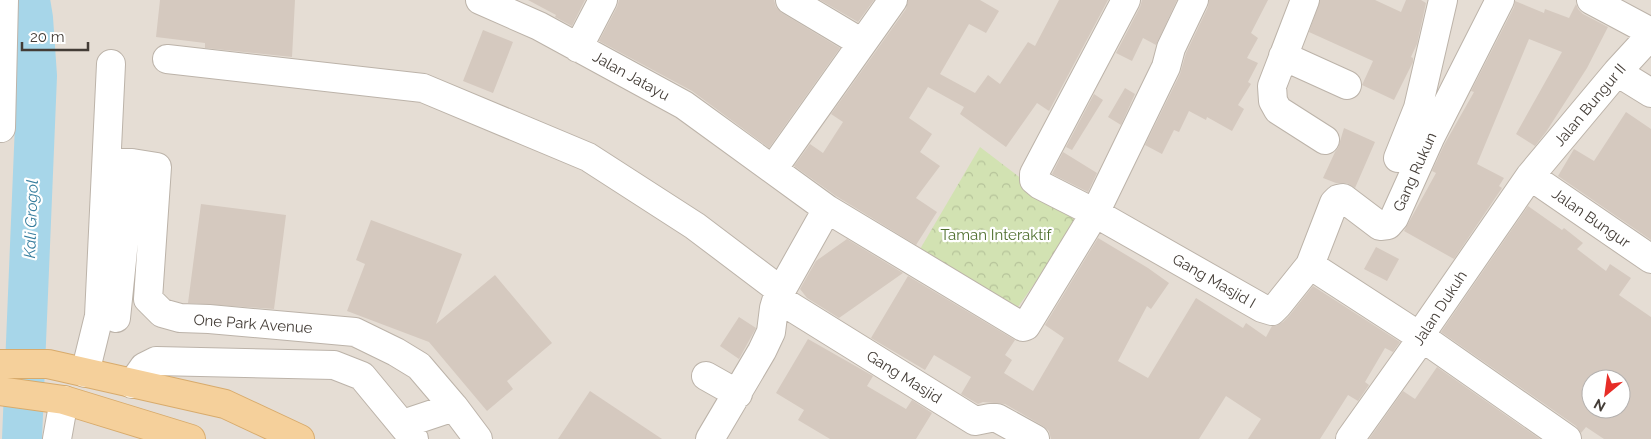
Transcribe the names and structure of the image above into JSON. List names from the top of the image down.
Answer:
{
  "streets": {
    "street": [
      "Jalan Jatayu",
      "Jalan Bungur II",
      "Gang Rukun",
      "Jalan Bungur",
      "Gang Masjid I",
      "Jalan Dukuh",
      "One Park Avenue",
      "Gang Masjid"
    ]
  },
  "crossings": [
    ["Jalan Bungur II", "Jalan Bungur"],
    ["Jalan Bungur II", "Jalan Dukuh"],
    ["Gang Rukun", "Gang Masjid I"],
    ["Jalan Bungur", "Jalan Dukuh"]
  ],
  "water": ["Kali Grogol"],
  "parks": ["Taman Interaktif"],
  "scale_bar": "20 m",
  "north": "bottom left"
}
